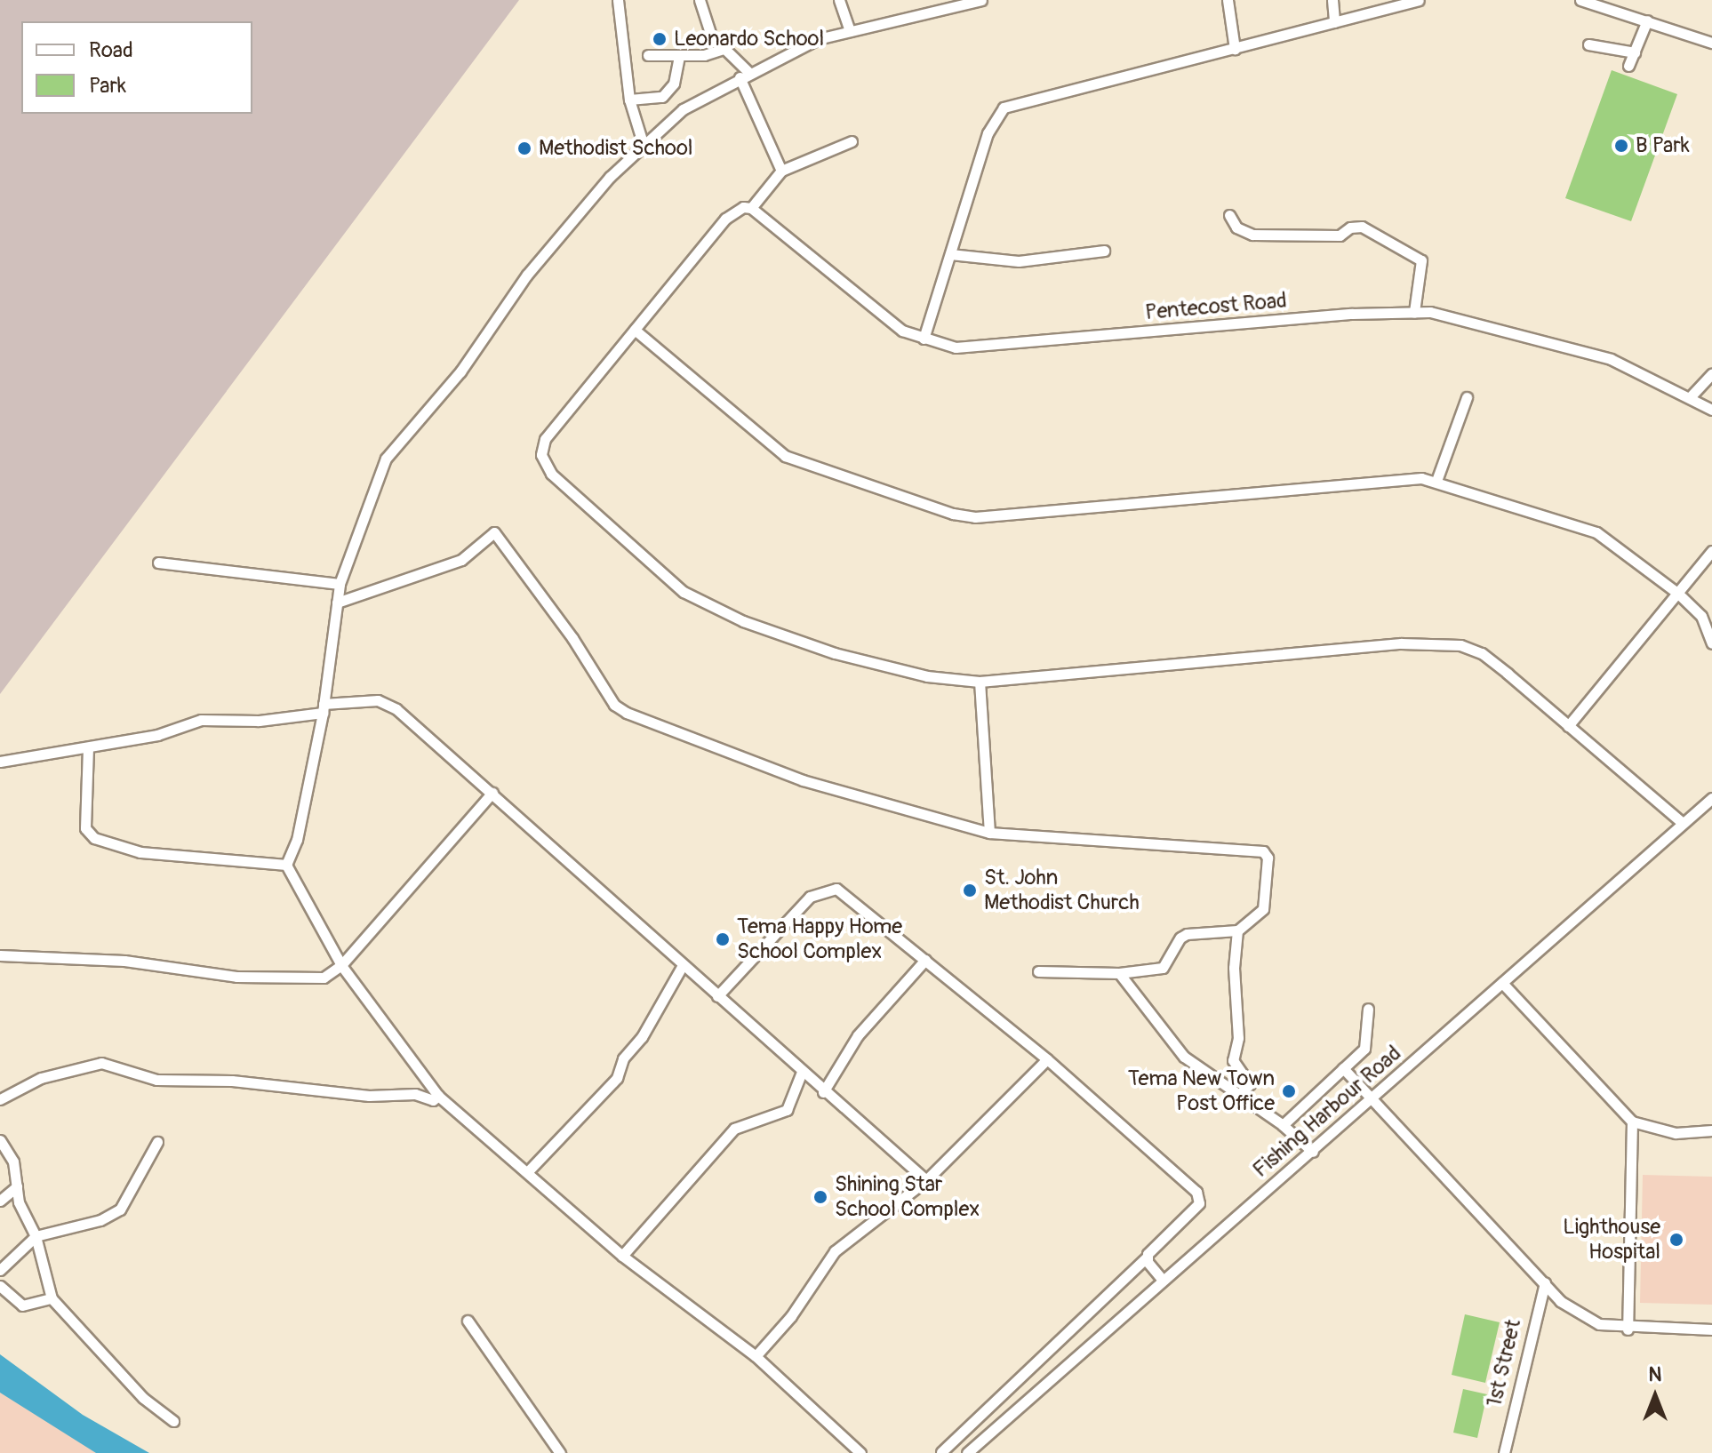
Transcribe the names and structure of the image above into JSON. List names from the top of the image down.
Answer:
{
  "streets": {
    "street": ["Pentecost Road", "Fishing Harbour Road", "1st Street"]
  },
  "places": [
    "Leonardo School",
    "B Park",
    "Methodist School",
    "St. John Methodist Church",
    "Tema Happy Home School Complex",
    "Tema New Town Post Office",
    "Shining Star School Complex",
    "Lighthouse Hospital"
  ],
  "legend": ["Road", "Park"],
  "north": "top"
}
